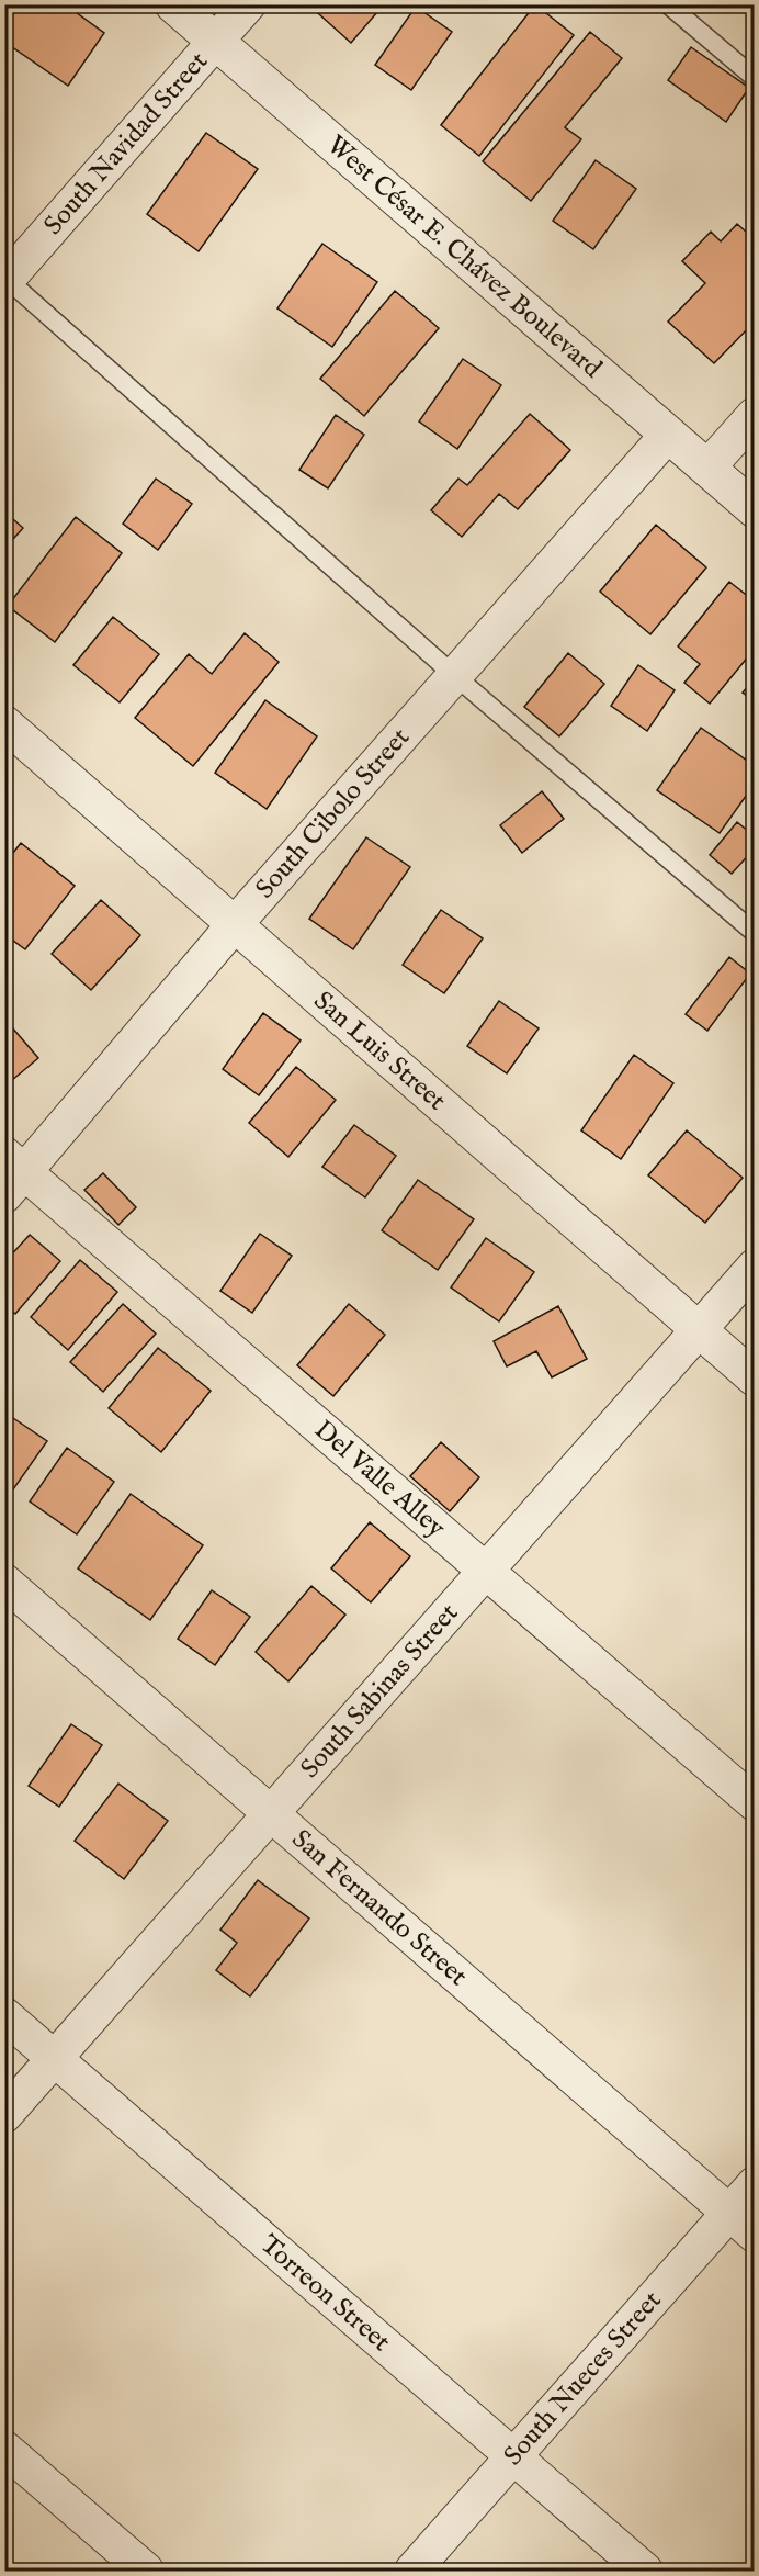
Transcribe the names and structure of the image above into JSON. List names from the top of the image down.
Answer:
{
  "streets": {
    "street": [
      "South Navidad Street",
      "West César E. Chávez Boulevard",
      "South Cibolo Street",
      "San Luis Street",
      "Del Valle Alley",
      "South Sabinas Street",
      "San Fernando Street",
      "Torreon Street",
      "South Nueces Street"
    ]
  },
  "crossings": [
    ["South Navidad Street", "West César E. Chávez Boulevard"],
    ["West César E. Chávez Boulevard", "South Cibolo Street"],
    ["South Cibolo Street", "San Luis Street"],
    ["South Cibolo Street", "Del Valle Alley"],
    ["San Luis Street", "South Sabinas Street"],
    ["Del Valle Alley", "South Sabinas Street"],
    ["South Sabinas Street", "San Fernando Street"],
    ["South Sabinas Street", "Torreon Street"],
    ["San Fernando Street", "South Nueces Street"],
    ["Torreon Street", "South Nueces Street"]
  ]
}
